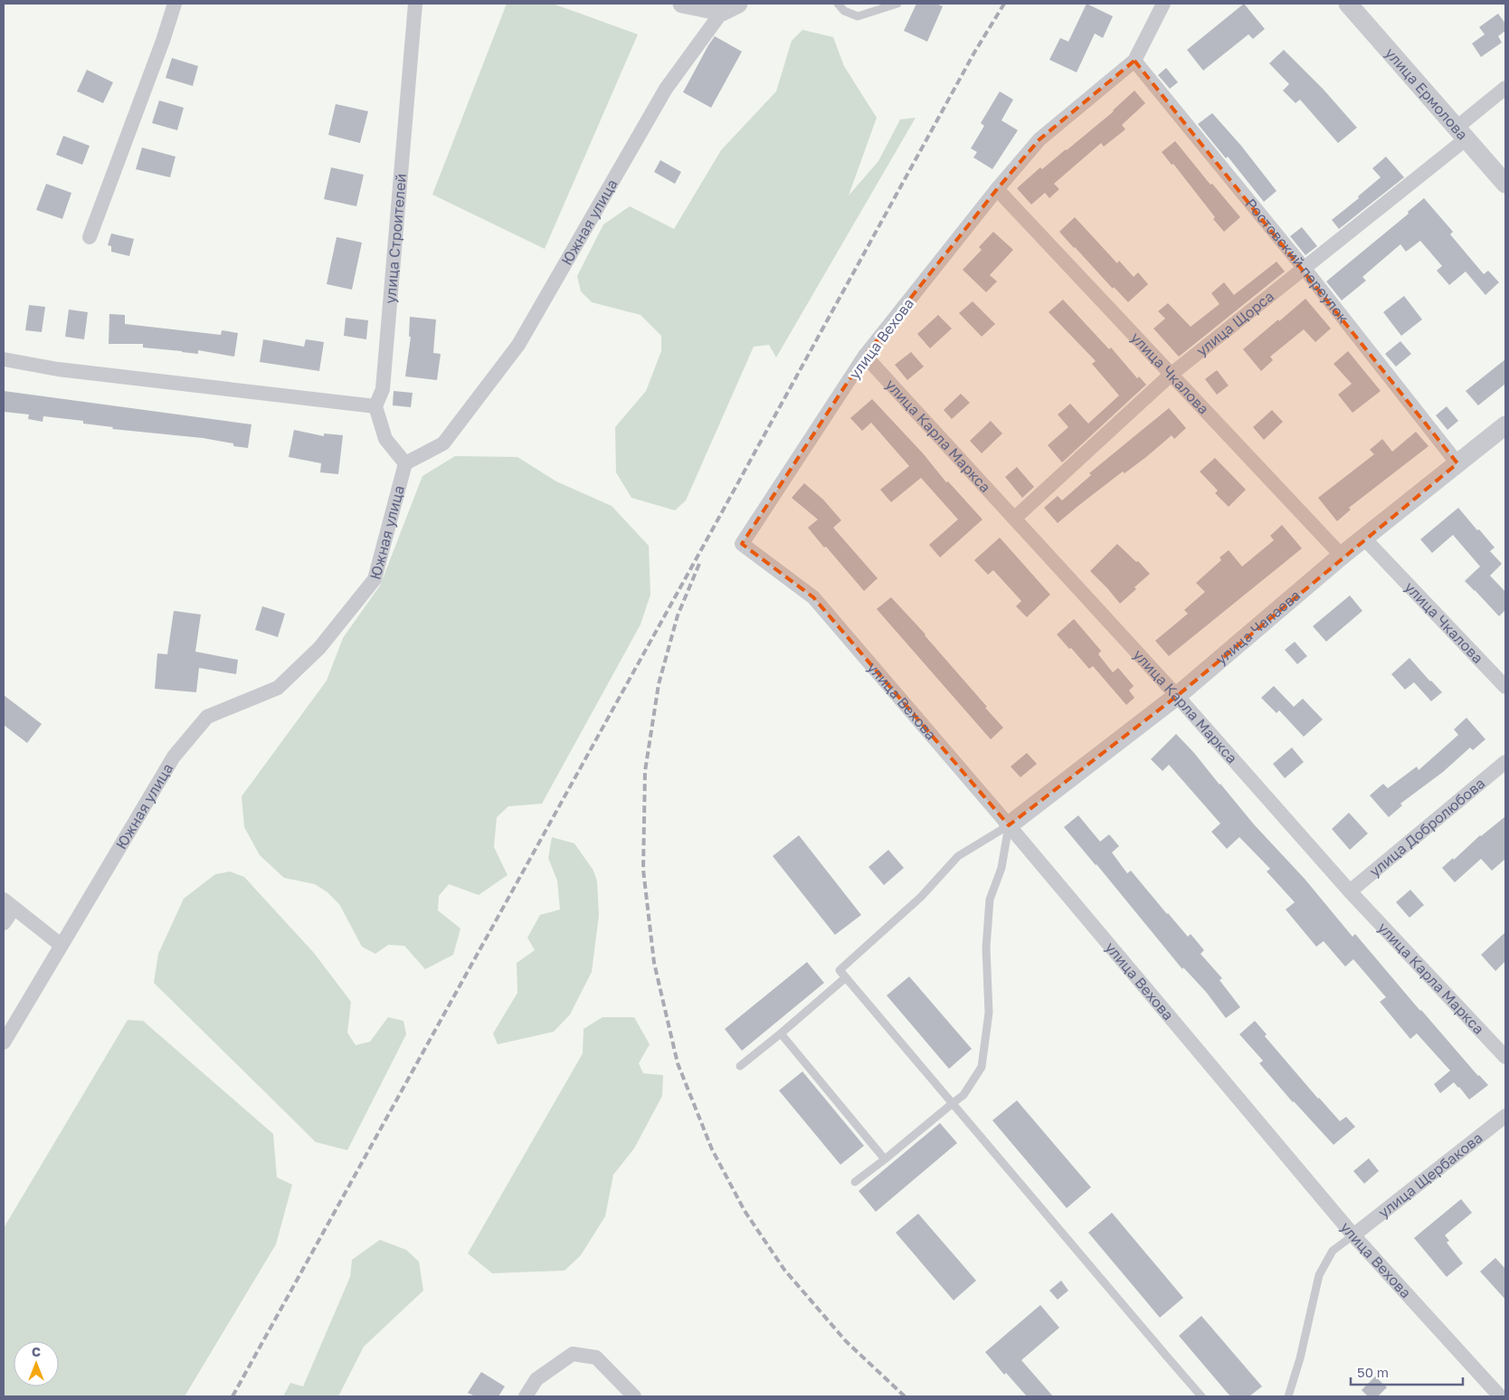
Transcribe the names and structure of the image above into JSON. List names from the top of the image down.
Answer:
{
  "streets": {
    "street": [
      "улица Ермолова",
      "Южная улица",
      "улица Строителей",
      "Ростовский переулок",
      "улица Щорса",
      "улица Вехова",
      "улица Чкалова",
      "улица Карла Маркса",
      "улица Чапаева",
      "улица Добролюбова",
      "улица Щербакова"
    ]
  },
  "crossings": [
    ["улица Ермолова", "улица Щорса"],
    ["Ростовский переулок", "улица Щорса"],
    ["Ростовский переулок", "улица Вехова"],
    ["Ростовский переулок", "улица Чапаева"],
    ["улица Щорса", "улица Чкалова"],
    ["улица Щорса", "улица Карла Маркса"],
    ["улица Вехова", "улица Чкалова"],
    ["улица Вехова", "улица Карла Маркса"],
    ["улица Вехова", "улица Чапаева"],
    ["улица Вехова", "улица Щербакова"],
    ["улица Чкалова", "улица Чапаева"],
    ["улица Карла Маркса", "улица Чапаева"],
    ["улица Карла Маркса", "улица Добролюбова"]
  ],
  "scale_bar": "50 m",
  "north": "top"
}
